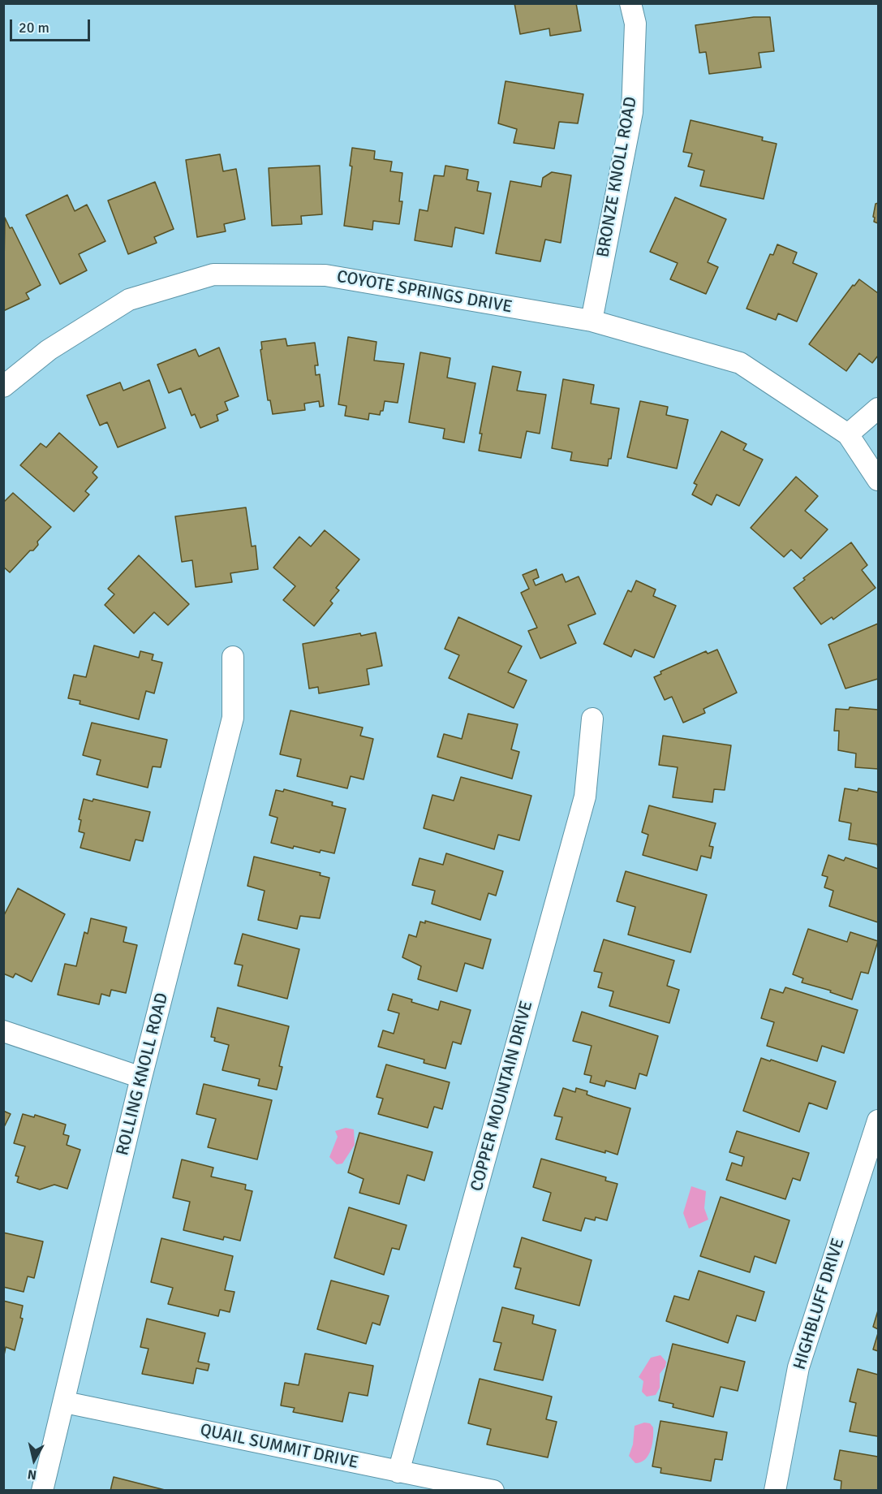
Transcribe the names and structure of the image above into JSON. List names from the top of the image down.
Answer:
{
  "streets": {
    "street": [
      "BRONZE KNOLL ROAD",
      "COYOTE SPRINGS DRIVE",
      "ROLLING KNOLL ROAD",
      "COPPER MOUNTAIN DRIVE",
      "HIGHBLUFF DRIVE",
      "QUAIL SUMMIT DRIVE"
    ]
  },
  "crossings": [
    ["BRONZE KNOLL ROAD", "COYOTE SPRINGS DRIVE"],
    ["ROLLING KNOLL ROAD", "QUAIL SUMMIT DRIVE"],
    ["COPPER MOUNTAIN DRIVE", "QUAIL SUMMIT DRIVE"]
  ],
  "scale_bar": "20 m",
  "north": "bottom"
}
